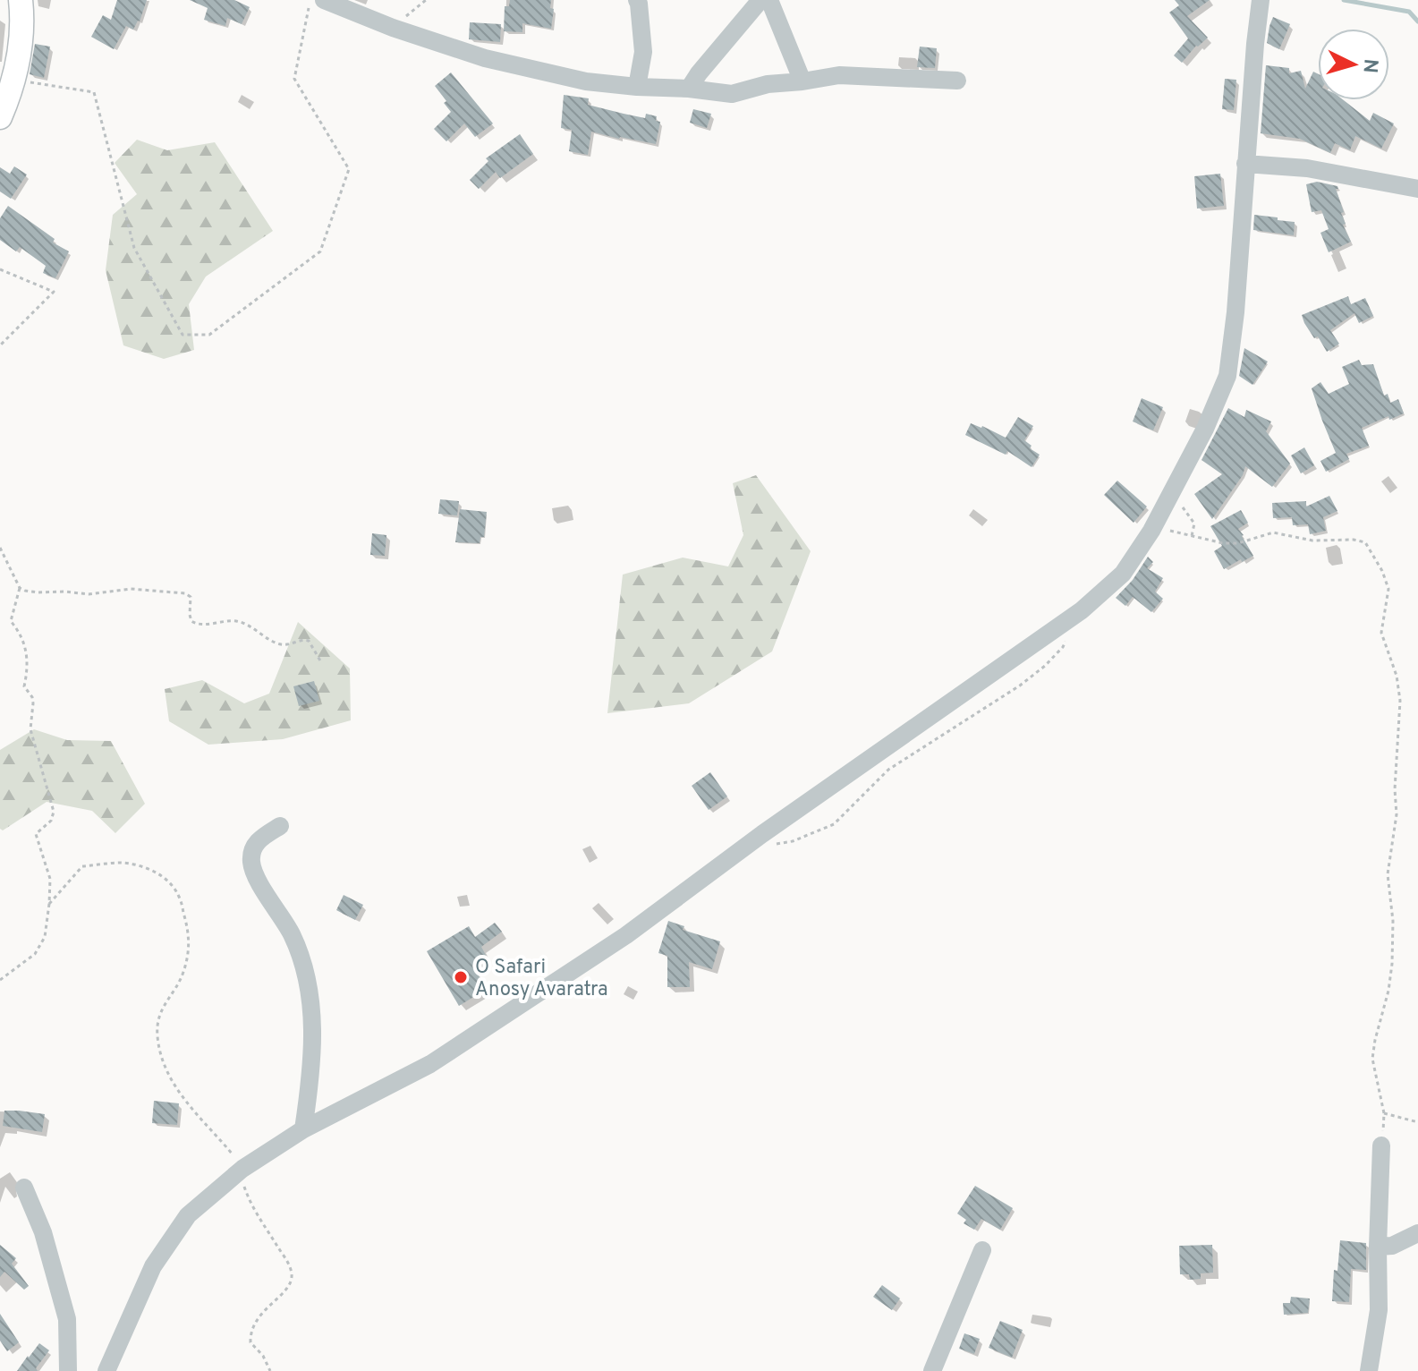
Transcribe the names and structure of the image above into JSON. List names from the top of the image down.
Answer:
{
  "places": ["O Safari Anosy Avaratra"],
  "north": "right"
}
